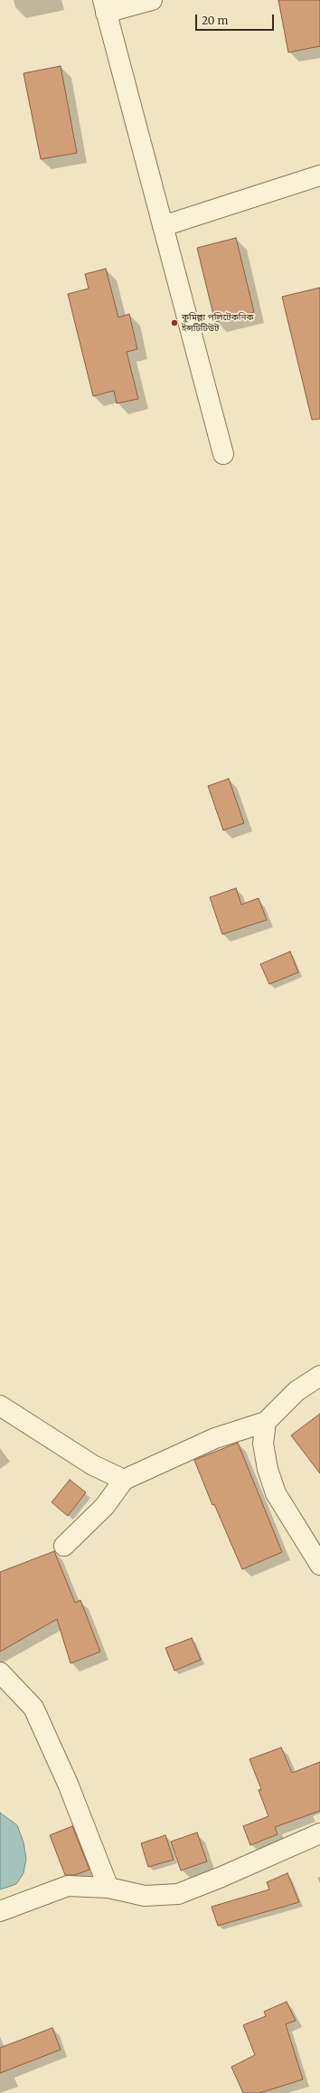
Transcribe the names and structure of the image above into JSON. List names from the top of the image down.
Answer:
{
  "places": ["কুমিল্লা পলিটেকনিক ইন্সটিটিউট"],
  "scale_bar": "20 m"
}
